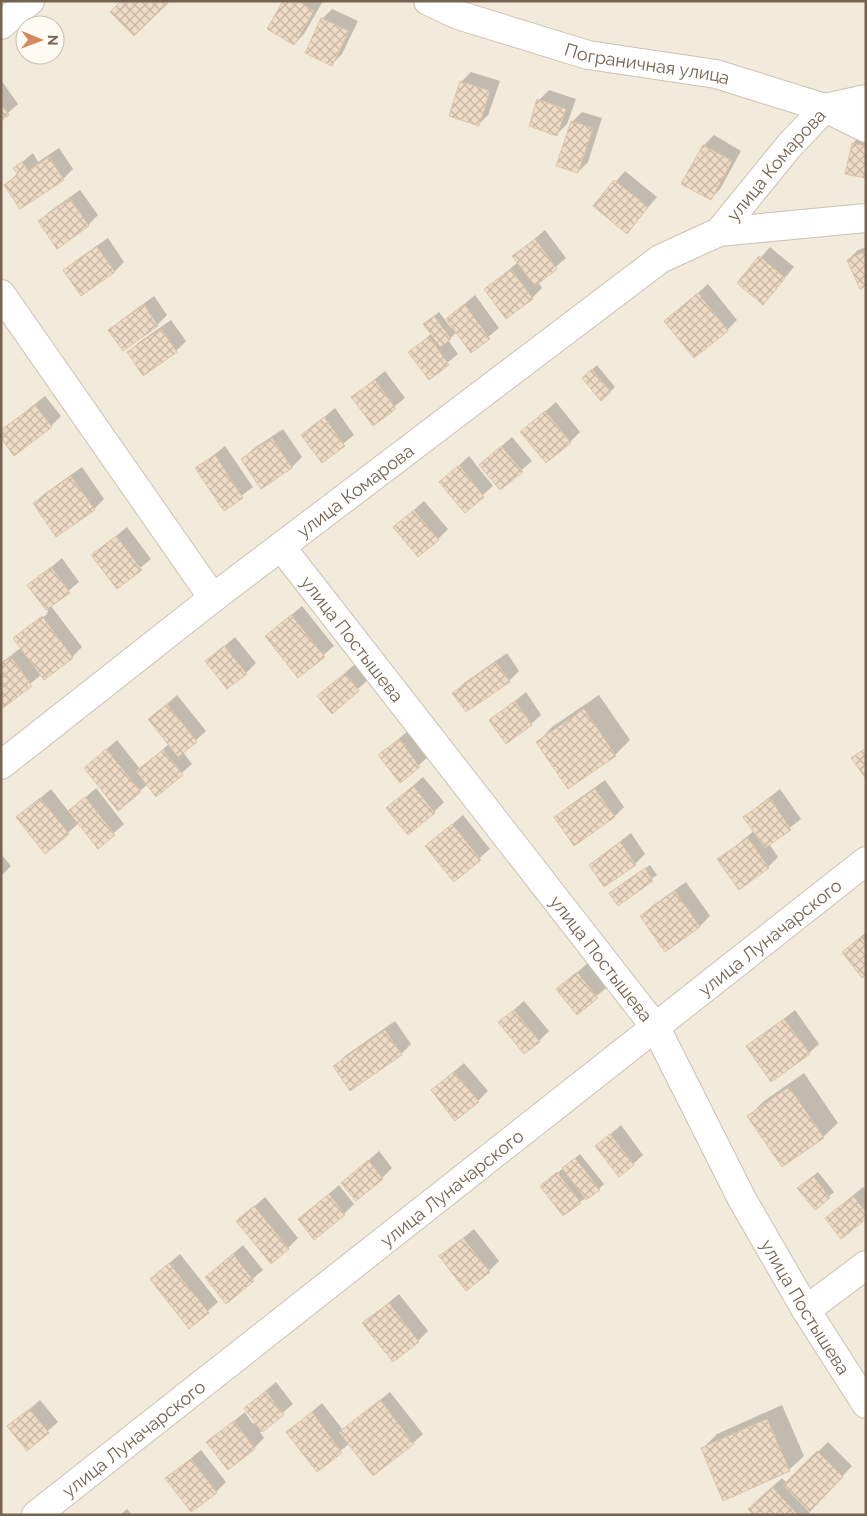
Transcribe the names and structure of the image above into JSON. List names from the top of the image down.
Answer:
{
  "streets": {
    "street": [
      "Пограничная улица",
      "улица Комарова",
      "улица Постышева",
      "улица Луначарского"
    ]
  },
  "crossings": [
    ["Пограничная улица", "улица Комарова"],
    ["улица Комарова", "улица Постышева"],
    ["улица Постышева", "улица Луначарского"]
  ],
  "north": "right"
}
